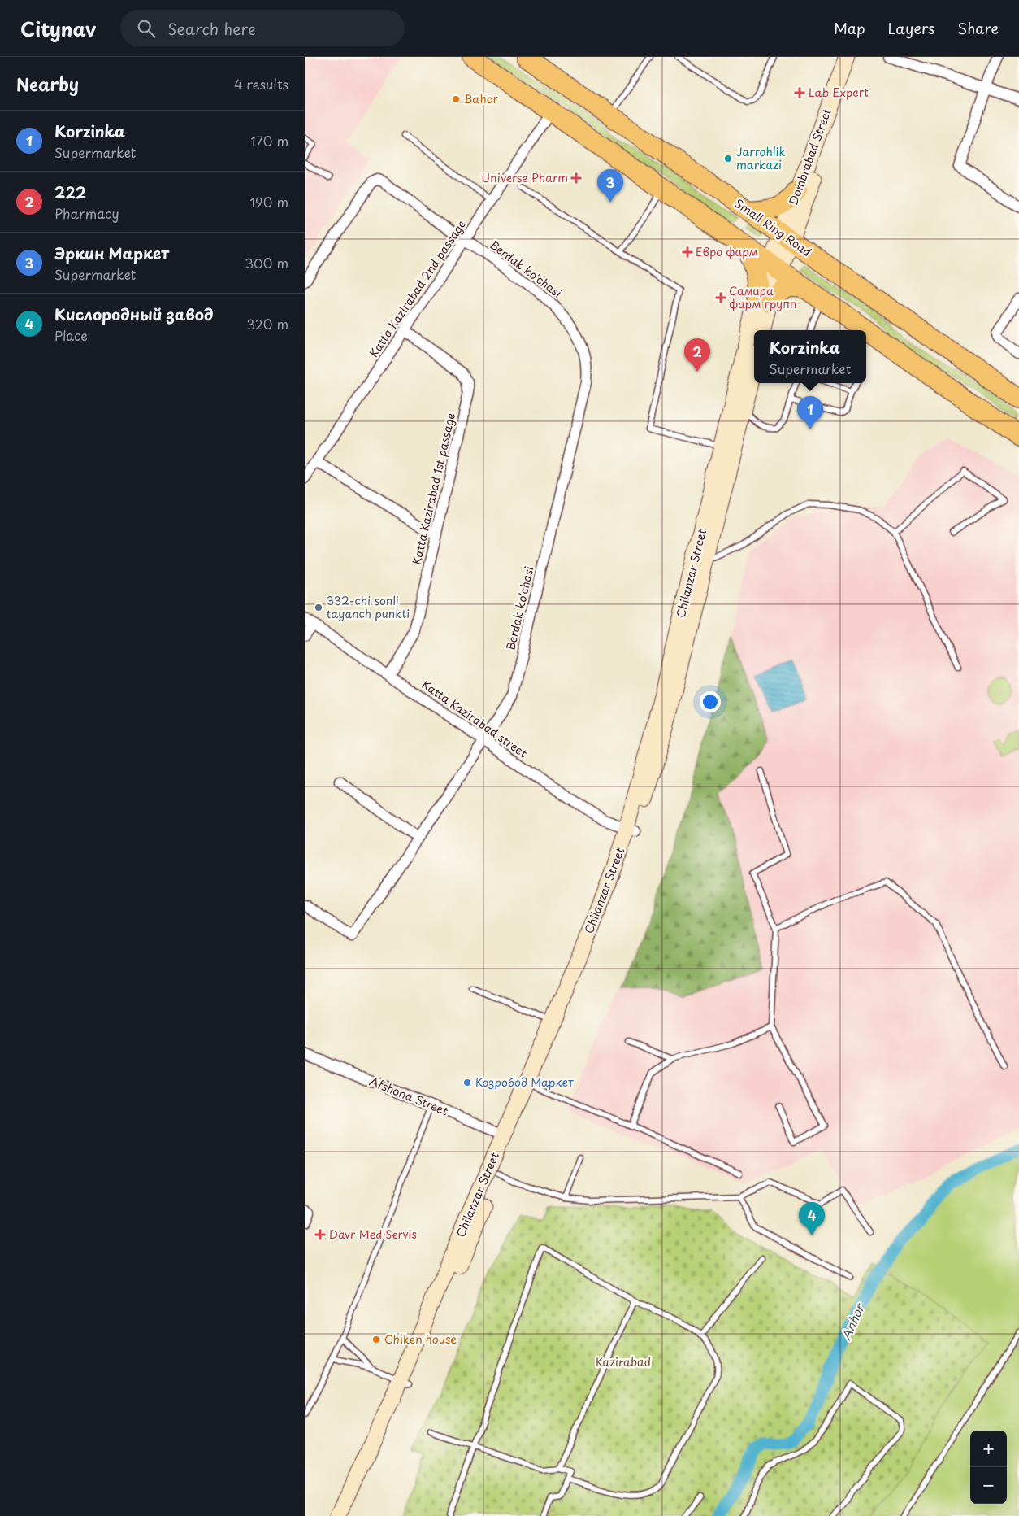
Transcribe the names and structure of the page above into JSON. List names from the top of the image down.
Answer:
{
  "streets": {
    "highway": ["Small Ring Road"],
    "main road": ["Dombrabad Street", "Chilanzar Street"],
    "street": [
      "Berdak ko'chasi",
      "Katta Kazirabad 2nd passage",
      "Katta Kazirabad 1st passage",
      "Katta Kazirabad street",
      "Afshona Street"
    ]
  },
  "crossings": [
    ["Dombrabad Street", "Small Ring Road"],
    ["Dombrabad Street", "Chilanzar Street"],
    ["Small Ring Road", "Chilanzar Street"],
    ["Berdak ko'chasi", "Katta Kazirabad 2nd passage"],
    ["Berdak ko'chasi", "Katta Kazirabad street"],
    ["Katta Kazirabad 2nd passage", "Katta Kazirabad 1st passage"],
    ["Katta Kazirabad 1st passage", "Katta Kazirabad street"],
    ["Chilanzar Street", "Katta Kazirabad street"],
    ["Chilanzar Street", "Afshona Street"]
  ],
  "water": ["Anhor"],
  "parks": ["Kazirabad"],
  "places": {
    "health": [
      "Lab Expert",
      "Universe Pharm",
      "Евро фарм",
      "Самира фарм групп",
      "Davr Med Servis"
    ],
    "other": [
      "Bahor",
      "Jarrohlik markazi",
      "332-chi sonli tayanch punkti",
      "Козробод Маркет",
      "Chiken house"
    ]
  },
  "page": {
    "header": "Citynav",
    "search": "Search here",
    "nav": ["Map", "Layers", "Share"],
    "heading": ["Nearby", "4 results"],
    "list": [
      {
        "mark": "1",
        "name": "Korzinka",
        "note": "Supermarket",
        "value": "170 m"
      },
      {
        "mark": "2",
        "name": "222",
        "note": "Pharmacy",
        "value": "190 m"
      },
      {
        "mark": "3",
        "name": "Эркин Маркет",
        "note": "Supermarket",
        "value": "300 m"
      },
      {
        "mark": "4",
        "name": "Кислородный завод",
        "note": "Place",
        "value": "320 m"
      }
    ],
    "pins": [
      "3",
      "2",
      "1",
      "4"
    ],
    "popup": ["Korzinka", "Supermarket"],
    "map_buttons": ["+", "−"]
  }
}
